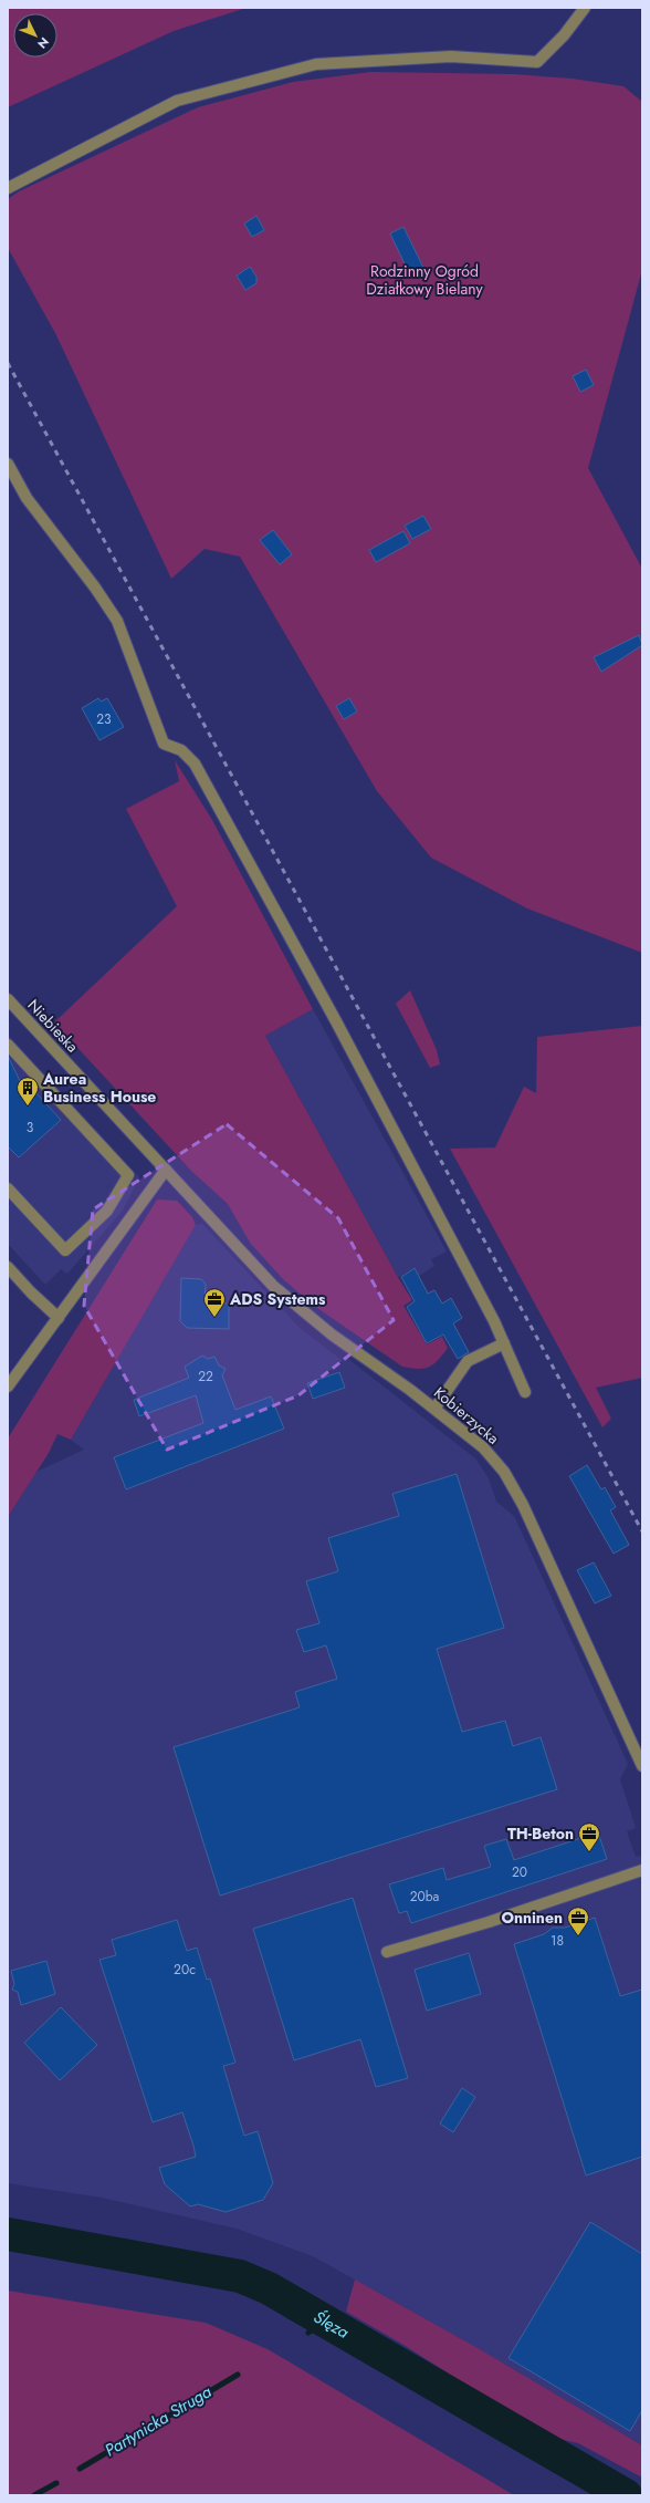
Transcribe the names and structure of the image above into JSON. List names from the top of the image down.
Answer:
{
  "streets": {
    "street": ["Niebieska", "Kobierzycka"]
  },
  "crossings": [
    ["Niebieska", "Kobierzycka"]
  ],
  "water": ["Ślęza", "Partynicka Struga"],
  "parks": ["Rodzinny Ogród Działkowy Bielany"],
  "places": {
    "building": ["Aurea Business House"],
    "office": ["ADS Systems", "TH-Beton", "Onninen"]
  },
  "house_numbers": [
    "23",
    "3",
    "22",
    "20",
    "20ba",
    "18",
    "20c"
  ],
  "north": "bottom right"
}
